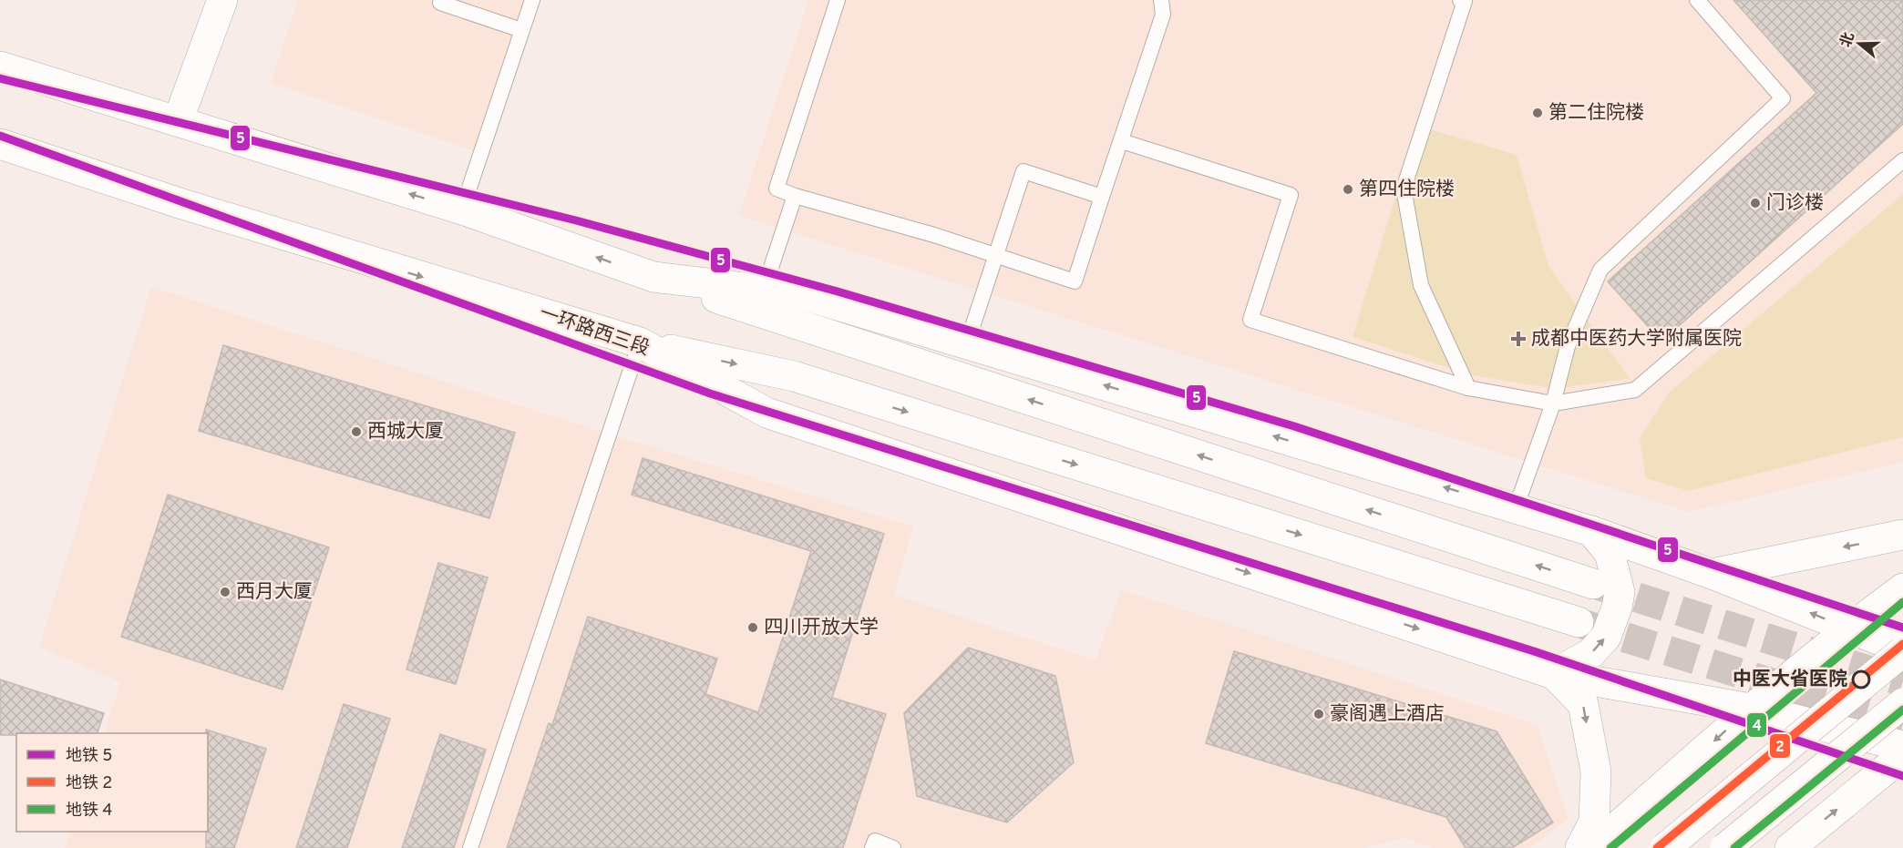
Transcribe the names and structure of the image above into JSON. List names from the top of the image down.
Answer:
{
  "streets": {
    "main road": ["一环路西三段"]
  },
  "places": {
    "other": [
      "第二住院楼",
      "第四住院楼",
      "门诊楼",
      "西城大厦",
      "西月大厦",
      "四川开放大学",
      "中医大·省医院",
      "豪阁遇上酒店"
    ],
    "health": ["成都中医药大学附属医院"]
  },
  "lines": ["metro line 5", "metro line 4", "metro line 2"],
  "legend": ["地铁 5", "地铁 2", "地铁 4"],
  "north": "left"
}
